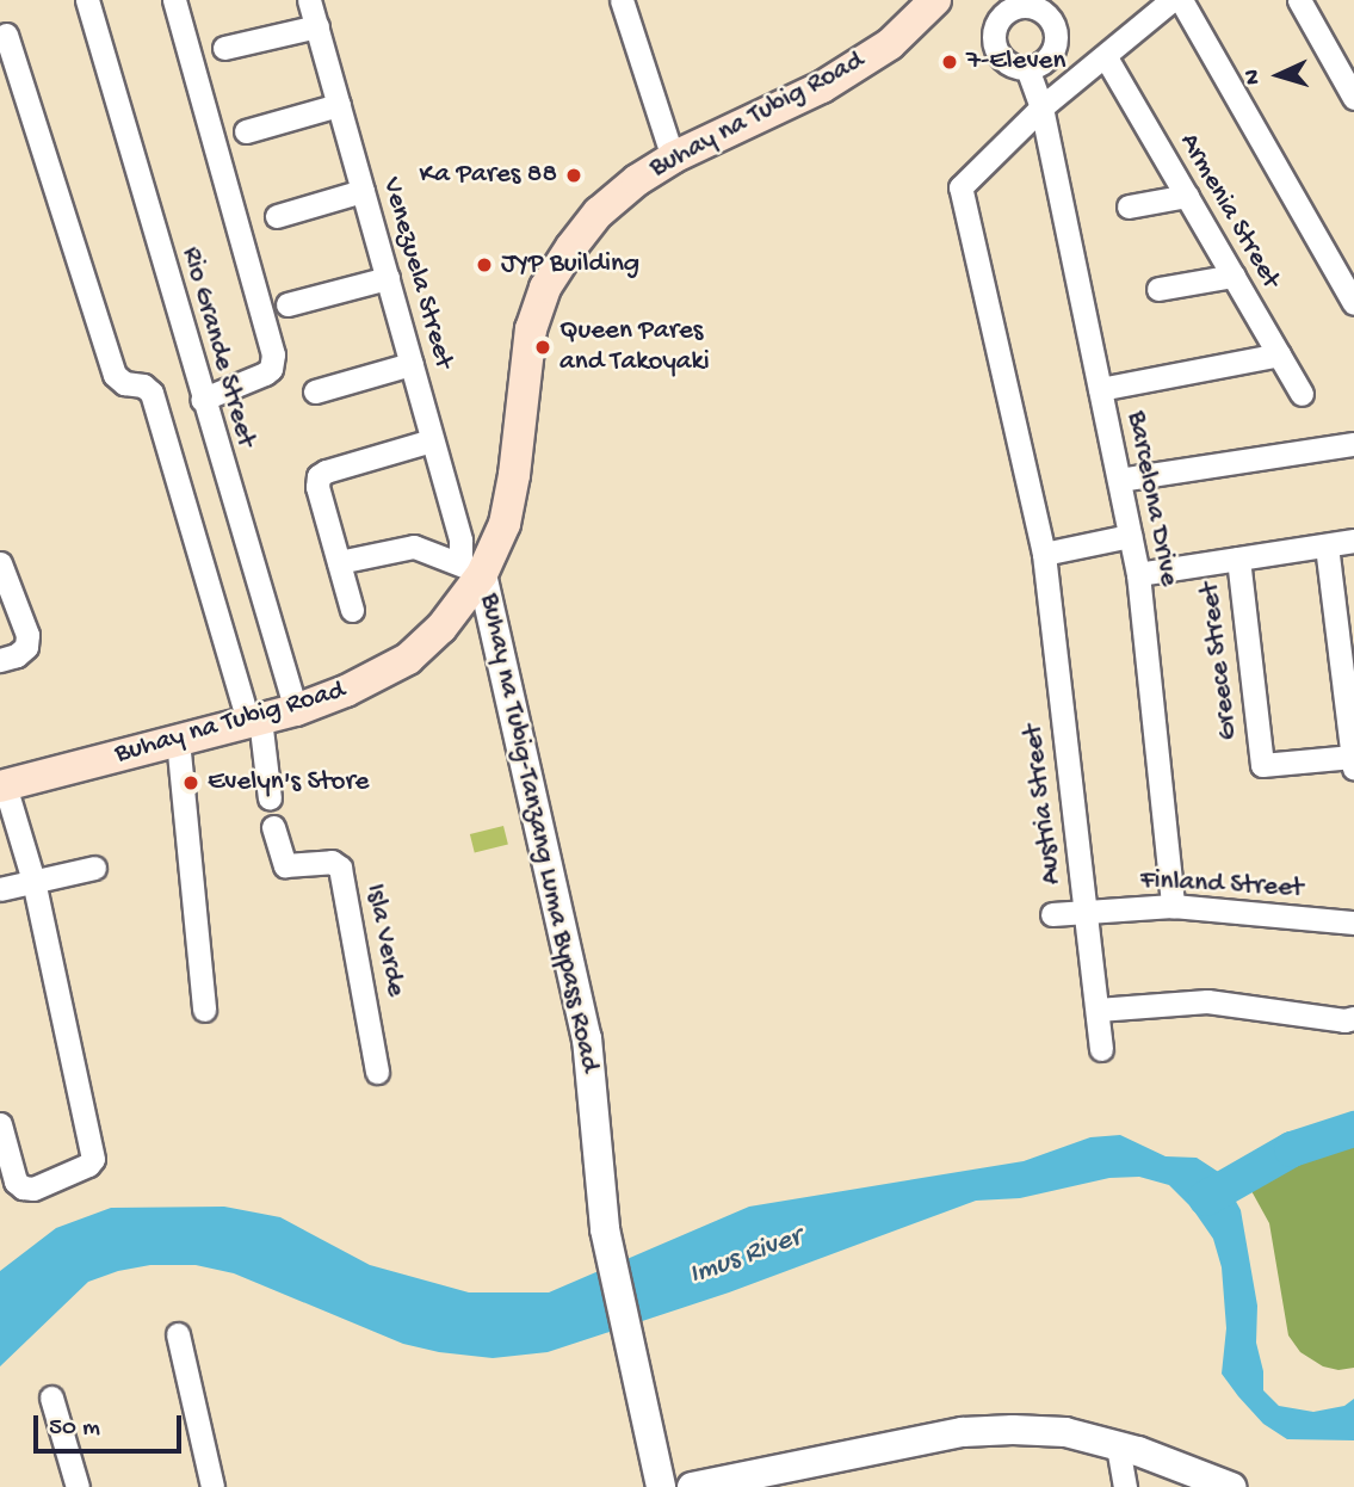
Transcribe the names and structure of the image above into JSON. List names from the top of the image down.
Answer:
{
  "streets": {
    "main road": ["Buhay na Tubig Road"],
    "street": [
      "Armenia Street",
      "Venezuela Street",
      "Rio Grande Street",
      "Barcelona Drive",
      "Greece Street",
      "Austria Street",
      "Buhay na Tubig-Tanzang Luma Bypass Road",
      "Finland Street",
      "Isla Verde"
    ]
  },
  "crossings": [
    ["Buhay na Tubig Road", "Venezuela Street"],
    ["Buhay na Tubig Road", "Rio Grande Street"],
    ["Buhay na Tubig Road", "Buhay na Tubig-Tanzang Luma Bypass Road"],
    ["Venezuela Street", "Buhay na Tubig-Tanzang Luma Bypass Road"],
    ["Barcelona Drive", "Austria Street"],
    ["Barcelona Drive", "Finland Street"],
    ["Austria Street", "Finland Street"]
  ],
  "water": ["Imus River"],
  "places": [
    "7-Eleven",
    "Ka Pares 88",
    "JYP Building",
    "Queen Pares and Takoyaki",
    "Evelyn's Store"
  ],
  "scale_bar": "50 m",
  "north": "left"
}
